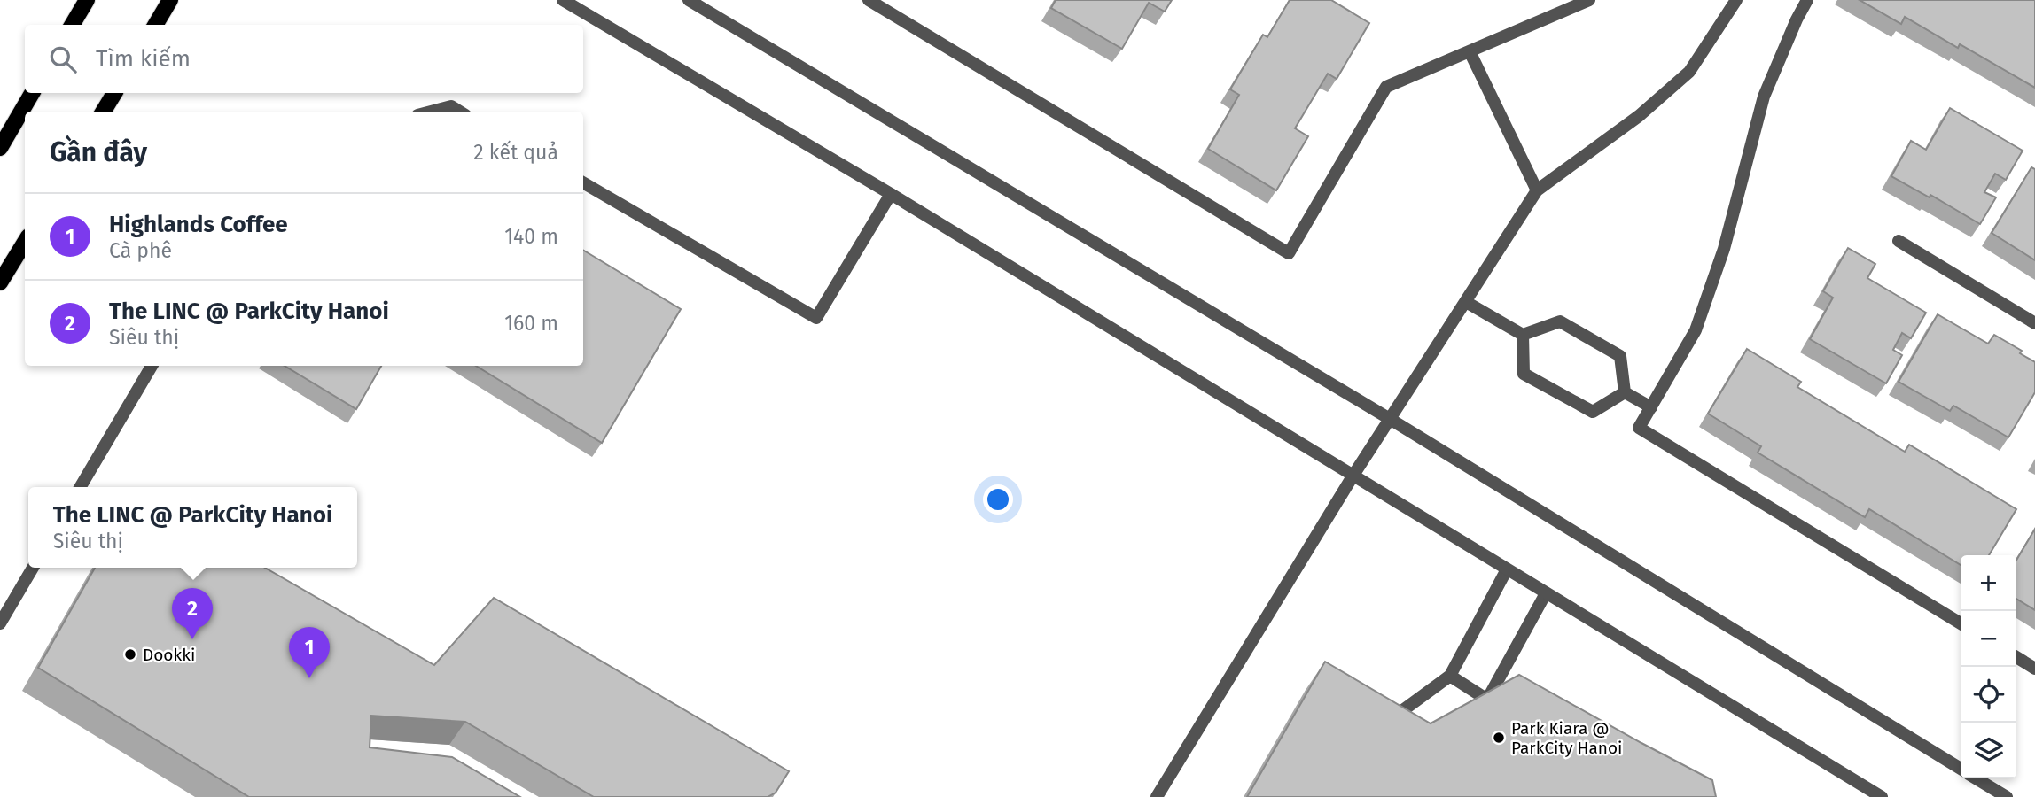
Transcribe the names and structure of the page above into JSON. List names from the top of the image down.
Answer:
{
  "places": ["Dookki", "Park Kiara @ ParkCity Hanoi"],
  "page": {
    "search": "Tìm kiếm",
    "heading": ["Gần đây", "2 kết quả"],
    "list": [
      {
        "mark": "1",
        "name": "Highlands Coffee",
        "note": "Cà phê",
        "value": "140 m"
      },
      {
        "mark": "2",
        "name": "The LINC @ ParkCity Hanoi",
        "note": "Siêu thị",
        "value": "160 m"
      }
    ],
    "popup": ["The LINC @ ParkCity Hanoi", "Siêu thị"],
    "map_buttons": ["+", "−"],
    "pins": ["2", "1"]
  }
}
